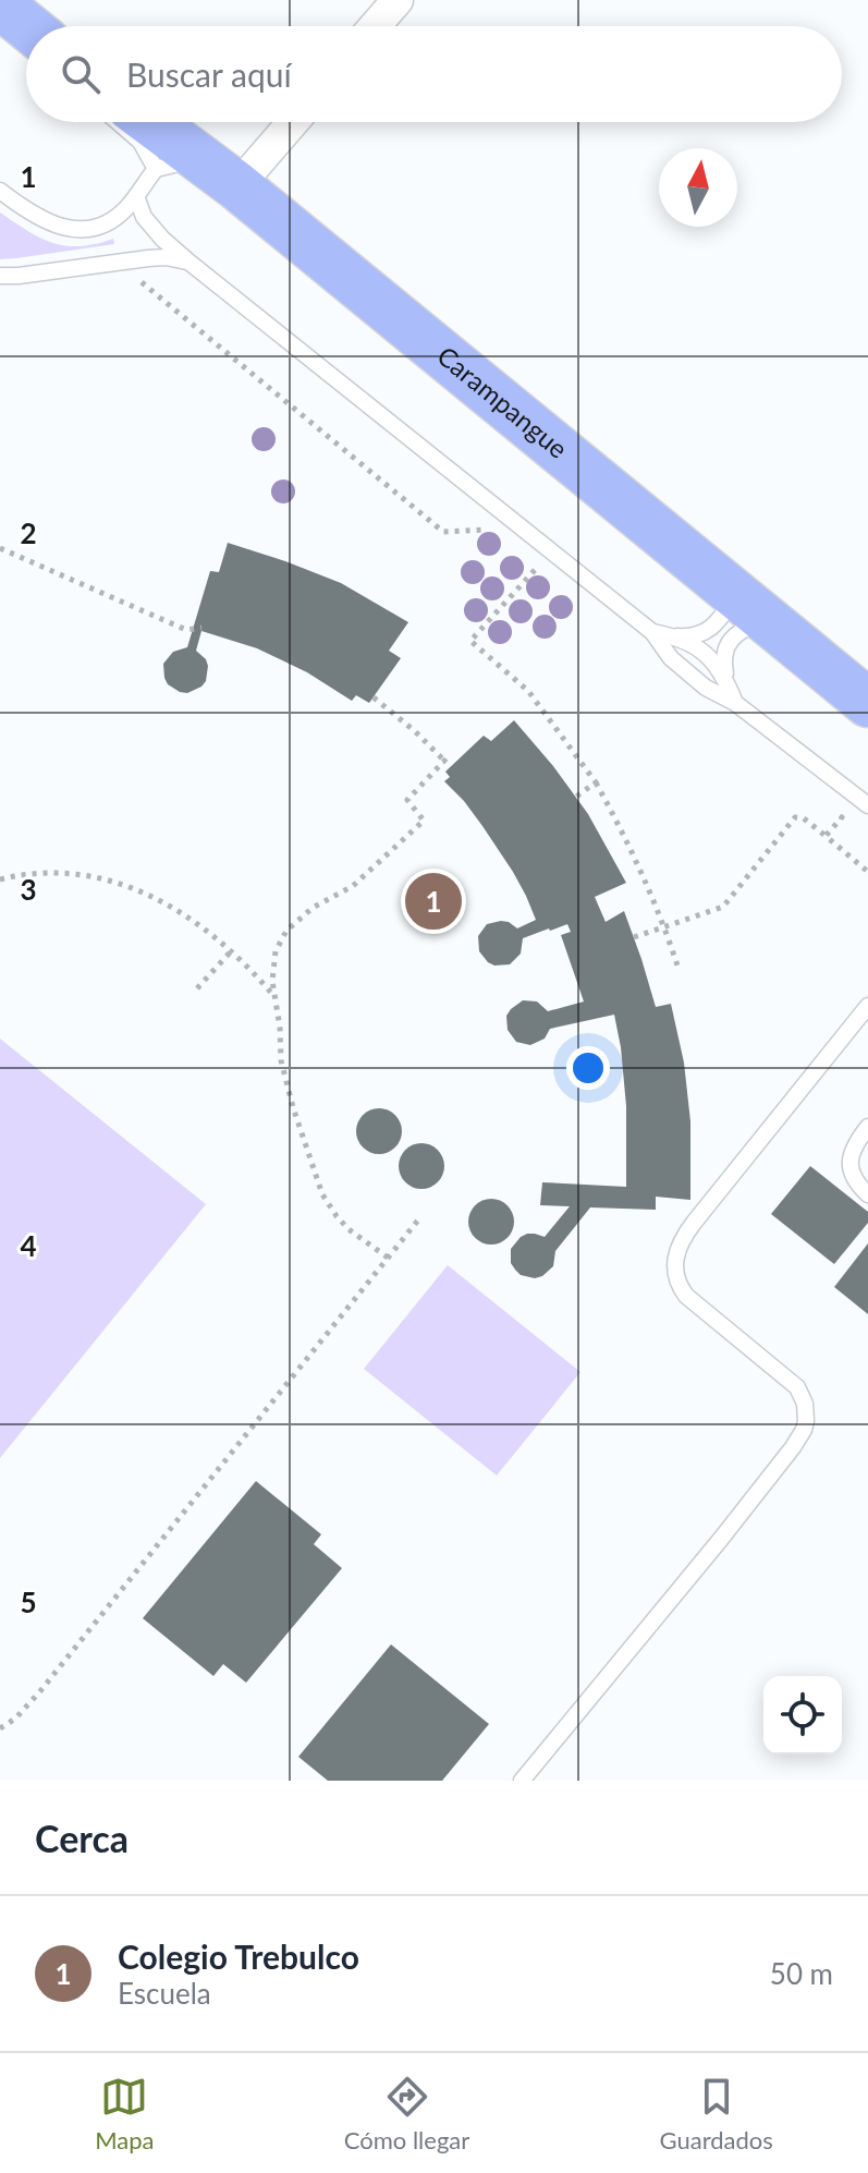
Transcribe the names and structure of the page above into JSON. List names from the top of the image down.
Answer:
{
  "streets": {
    "main road": ["Carampangue"]
  },
  "north": "top",
  "page": {
    "search": "Buscar aquí",
    "pins": "1",
    "heading": "Cerca",
    "list": [
      {
        "mark": "1",
        "name": "Colegio Trebulco",
        "note": "Escuela",
        "value": "50 m"
      }
    ],
    "nav": ["Mapa", "Cómo llegar", "Guardados"]
  },
  "grid": {
    "rows": [
      "1",
      "2",
      "3",
      "4",
      "5"
    ]
  }
}
